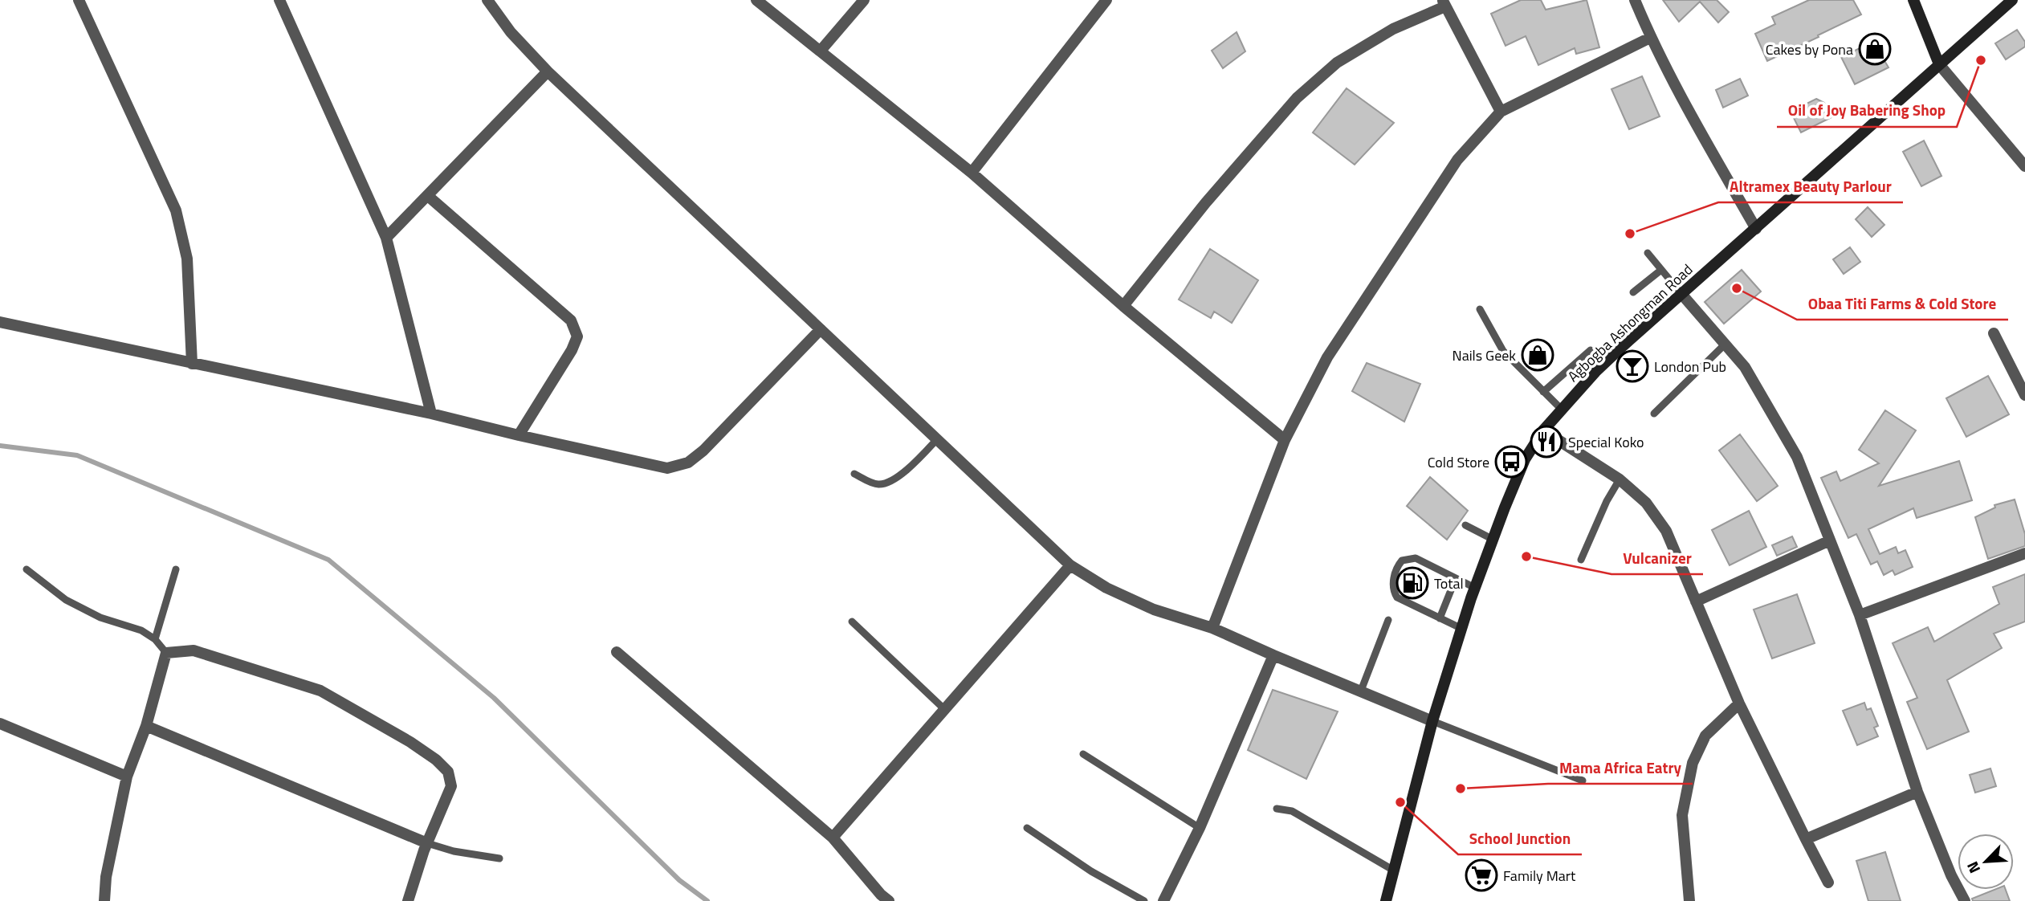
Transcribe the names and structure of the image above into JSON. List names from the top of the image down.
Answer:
{
  "streets": {
    "street": ["Agbogba Ashongman Road"]
  },
  "places": {
    "shop": ["Cakes by Pona", "Nails Geek"],
    "other": [
      "Oil of Joy Babering Shop",
      "Altramex Beauty Parlour",
      "Obaa Titi Farms & Cold Store",
      "Vulcanizer",
      "Mama Africa Eatry",
      "School Junction"
    ],
    "bar": ["London Pub"],
    "restaurant": ["Special Koko"],
    "bus stop": ["Cold Store"],
    "fuel station": ["Total"],
    "supermarket": ["Family Mart"]
  },
  "north": "bottom left"
}
